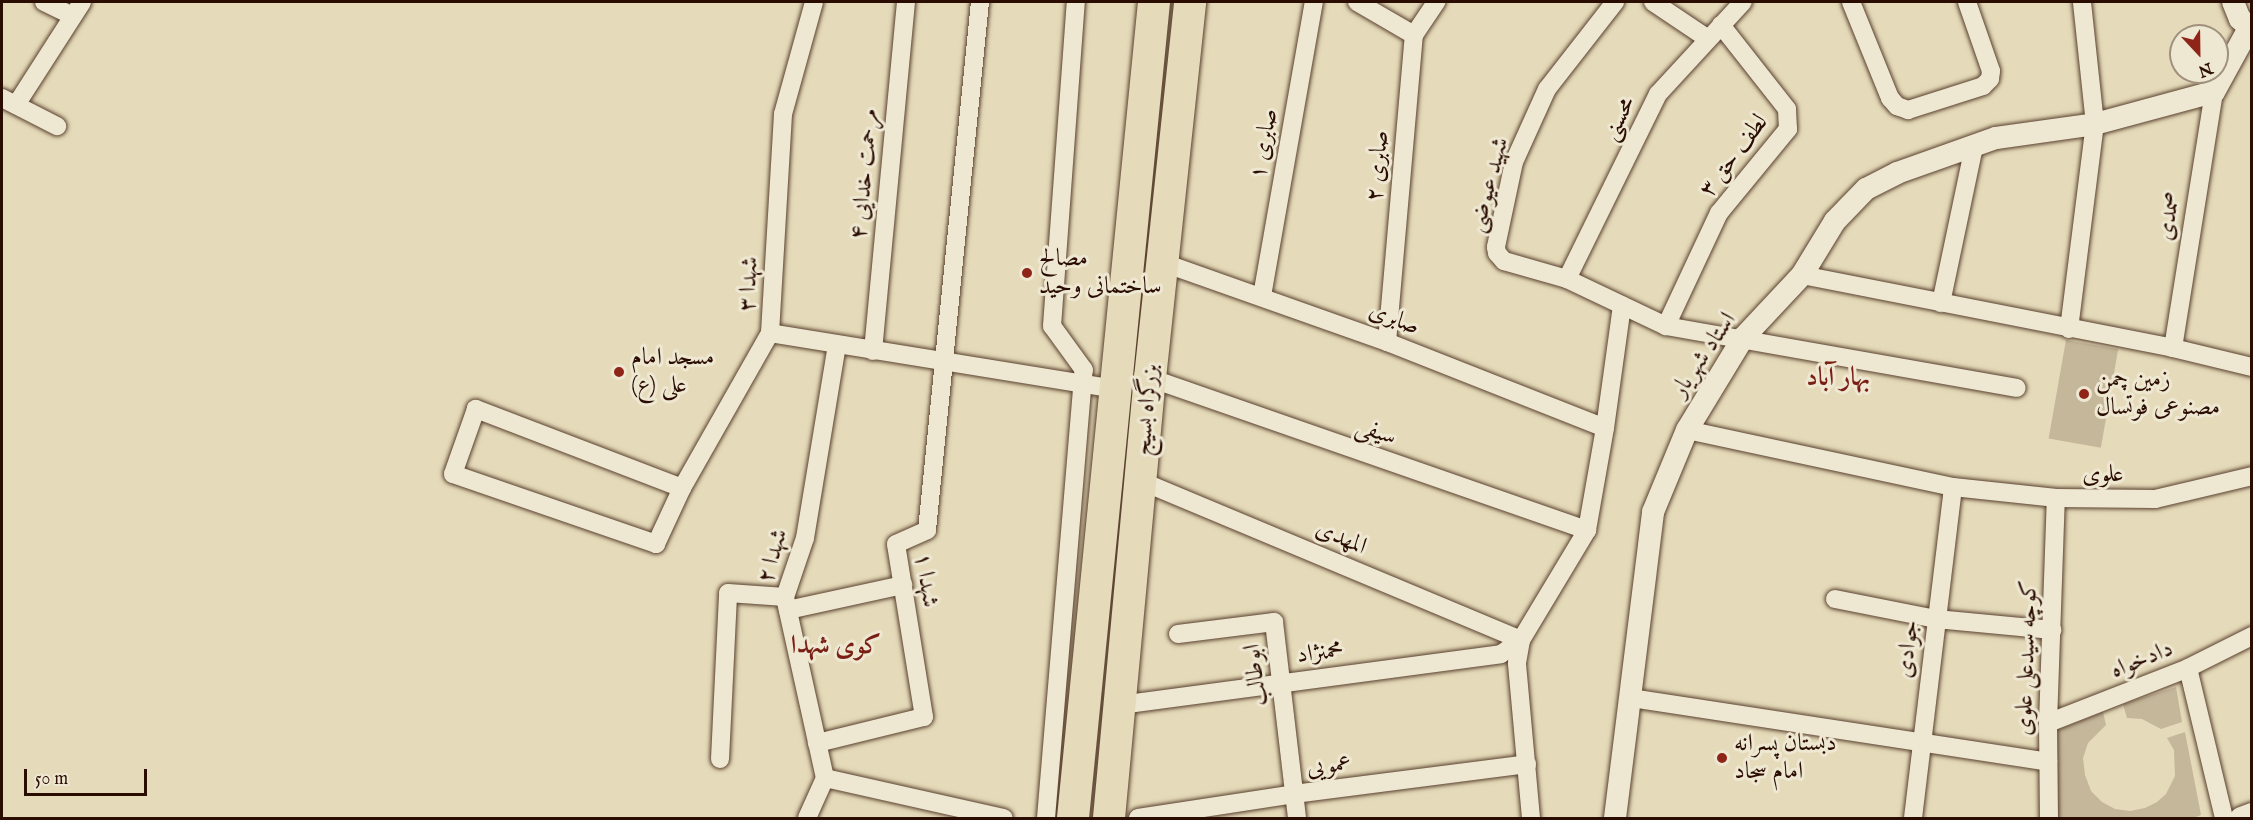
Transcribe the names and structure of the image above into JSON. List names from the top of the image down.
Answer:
{
  "streets": {
    "highway": ["بزرگراه بسیج"],
    "street": [
      "محسنی",
      "صابری ۱",
      "لطف حق ۳",
      "صابری ۲",
      "مرحمت خدایی ۴",
      "شهید عیوضی",
      "صمدی",
      "شهدا ۳",
      "صابری",
      "استاد شهریار",
      "سیفی",
      "علوی",
      "المهدی",
      "شهدا ۲",
      "شهدا ۱",
      "جوادی",
      "محمنژاد",
      "کوچه سیدعلی علوی",
      "دادخواه",
      "ابوطالب",
      "عمویی"
    ]
  },
  "crossings": [
    ["محسنی", "لطف حق ۳"],
    ["محسنی", "شهید عیوضی"],
    ["صابری ۱", "صابری"],
    ["لطف حق ۳", "شهید عیوضی"],
    ["صابری ۲", "صابری"],
    ["شهید عیوضی", "استاد شهریار"],
    ["صمدی", "استاد شهریار"],
    ["صابری", "بزرگراه بسیج"],
    ["استاد شهریار", "علوی"],
    ["بزرگراه بسیج", "سیفی"],
    ["بزرگراه بسیج", "المهدی"],
    ["بزرگراه بسیج", "محمنژاد"],
    ["علوی", "جوادی"],
    ["علوی", "کوچه سیدعلی علوی"],
    ["المهدی", "محمنژاد"],
    ["شهدا ۲", "شهدا ۱"],
    ["محمنژاد", "ابوطالب"],
    ["کوچه سیدعلی علوی", "دادخواه"],
    ["ابوطالب", "عمویی"]
  ],
  "districts": ["بهار آباد", "کوی شهدا"],
  "places": [
    "مصالح ساختمانی وحید",
    "مسجد امام علی (ع)",
    "زمین چمن مصنوعی فوتسال",
    "دبستان پسرانه امام سجاد"
  ],
  "scale_bar": "50 m",
  "north": "bottom"
}
